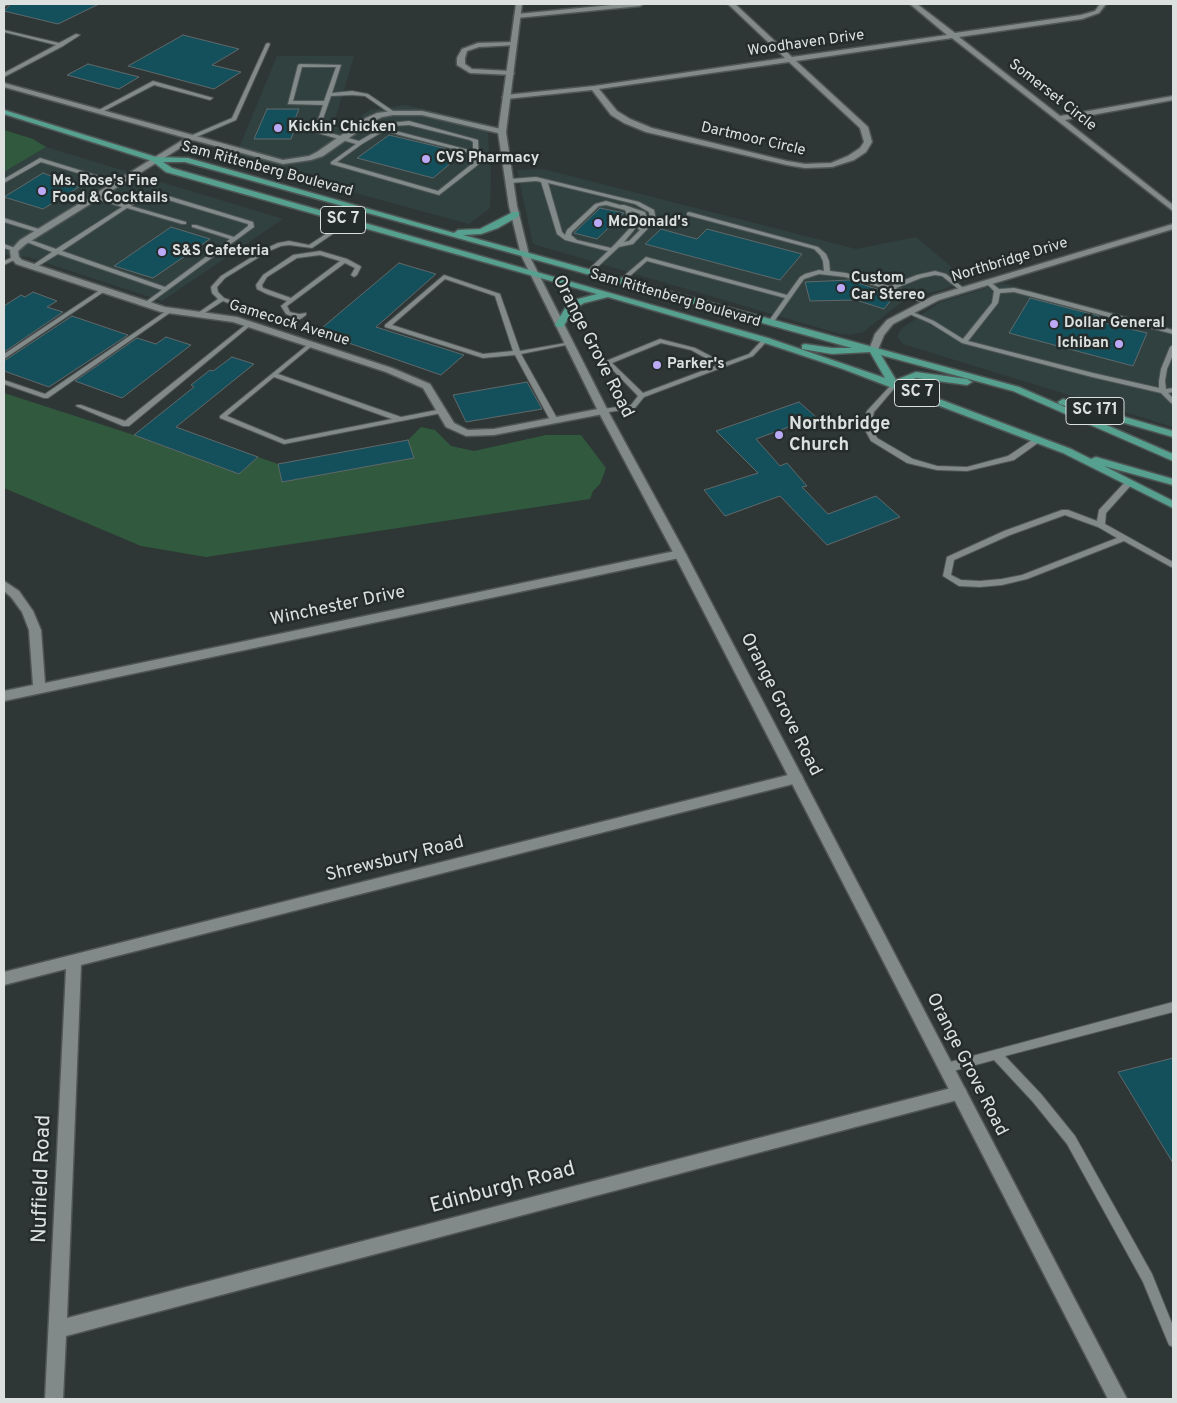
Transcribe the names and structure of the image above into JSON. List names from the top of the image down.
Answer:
{
  "streets": {
    "main road": ["Sam Rittenberg Boulevard", "SC 7", "SC 171"],
    "street": [
      "Woodhaven Drive",
      "Somerset Circle",
      "Dartmoor Circle",
      "Northbridge Drive",
      "Gamecock Avenue",
      "Orange Grove Road",
      "Winchester Drive",
      "Shrewsbury Road",
      "Nuffield Road",
      "Edinburgh Road"
    ]
  },
  "crossings": [
    ["Woodhaven Drive", "Somerset Circle"],
    ["Woodhaven Drive", "Dartmoor Circle"],
    ["Woodhaven Drive", "Orange Grove Road"],
    ["Sam Rittenberg Boulevard", "Northbridge Drive"],
    ["Sam Rittenberg Boulevard", "Orange Grove Road"],
    ["Sam Rittenberg Boulevard", "SC 171"],
    ["Gamecock Avenue", "Orange Grove Road"],
    ["Orange Grove Road", "Winchester Drive"],
    ["Orange Grove Road", "Shrewsbury Road"],
    ["Orange Grove Road", "Edinburgh Road"],
    ["Shrewsbury Road", "Nuffield Road"],
    ["Nuffield Road", "Edinburgh Road"]
  ],
  "places": [
    "Kickin' Chicken",
    "CVS Pharmacy",
    "Ms. Rose's Fine Food & Cocktails",
    "McDonald's",
    "S&S Cafeteria",
    "Custom Car Stereo",
    "Dollar General",
    "Ichiban",
    "Parker's",
    "Northbridge Church"
  ]
}
